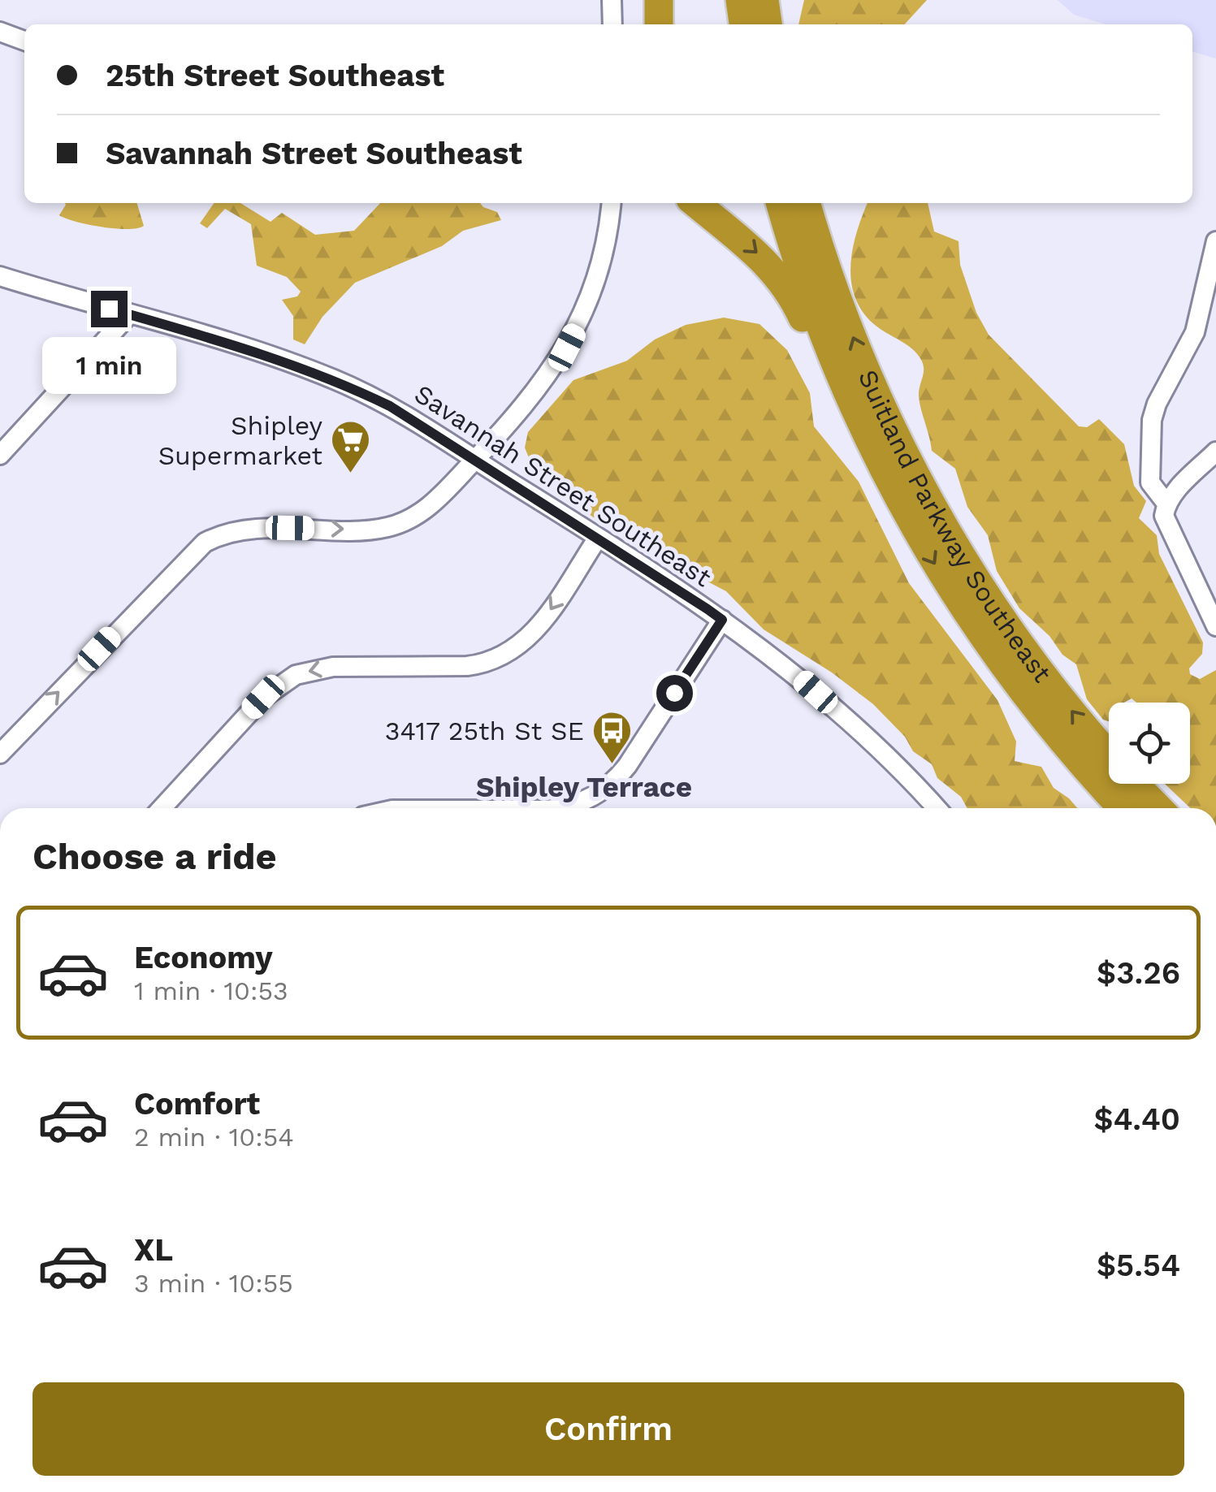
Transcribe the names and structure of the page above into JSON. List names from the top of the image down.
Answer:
{
  "streets": {
    "highway": ["Suitland Parkway Southeast"],
    "street": ["Savannah Street Southeast"]
  },
  "districts": ["Shipley Terrace"],
  "places": {
    "supermarket": ["Shipley Supermarket"],
    "bus stop": ["3417 25th St SE"]
  },
  "page": {
    "banner": ["25th Street Southeast", "Savannah Street Southeast"],
    "bubble": "1 min",
    "heading": "Choose a ride",
    "list": [
      {
        "name": "Economy",
        "note": "1 min · 10:53",
        "value": "$3.26"
      },
      {
        "name": "Comfort",
        "note": "2 min · 10:54",
        "value": "$4.40"
      },
      {
        "name": "XL",
        "note": "3 min · 10:55",
        "value": "$5.54"
      }
    ],
    "buttons": "Confirm"
  }
}
